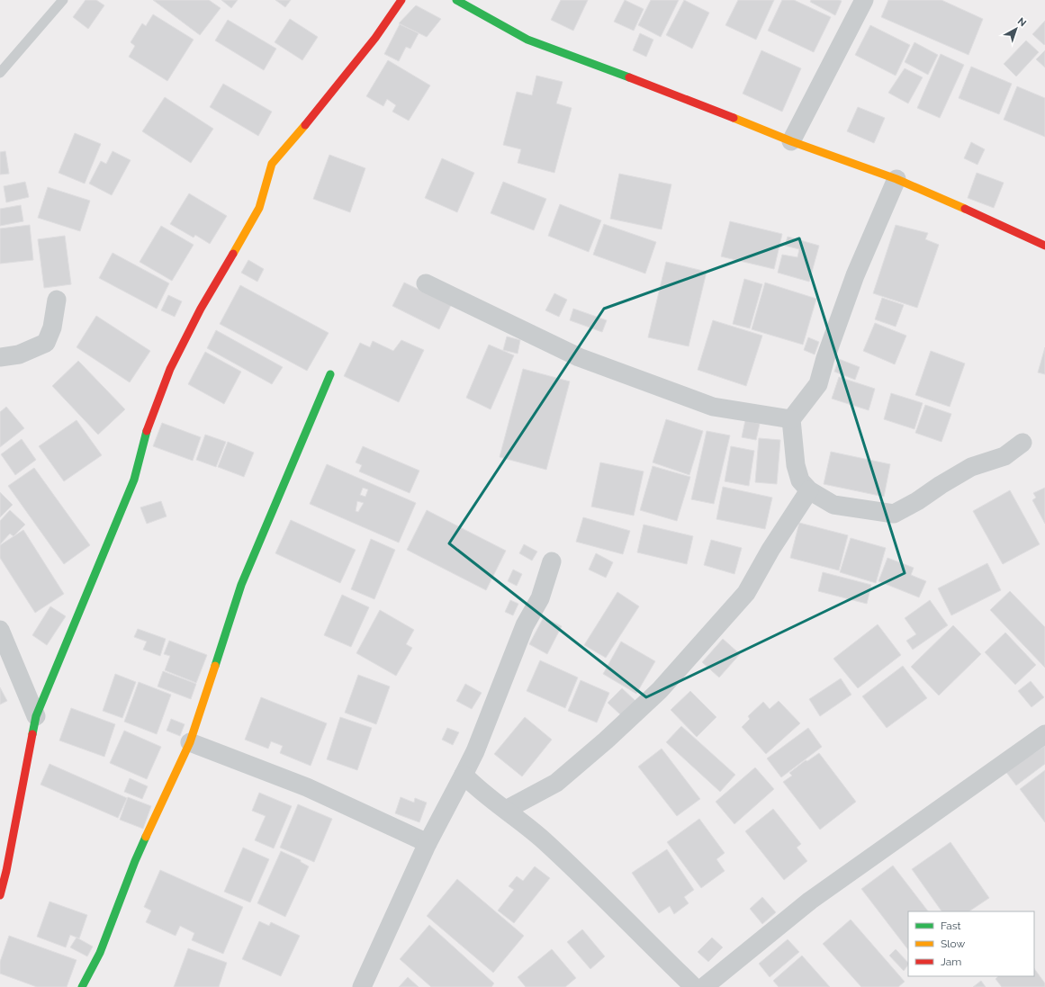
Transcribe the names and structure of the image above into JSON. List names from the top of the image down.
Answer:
{
  "legend": ["Fast", "Slow", "Jam"],
  "north": "top right"
}
